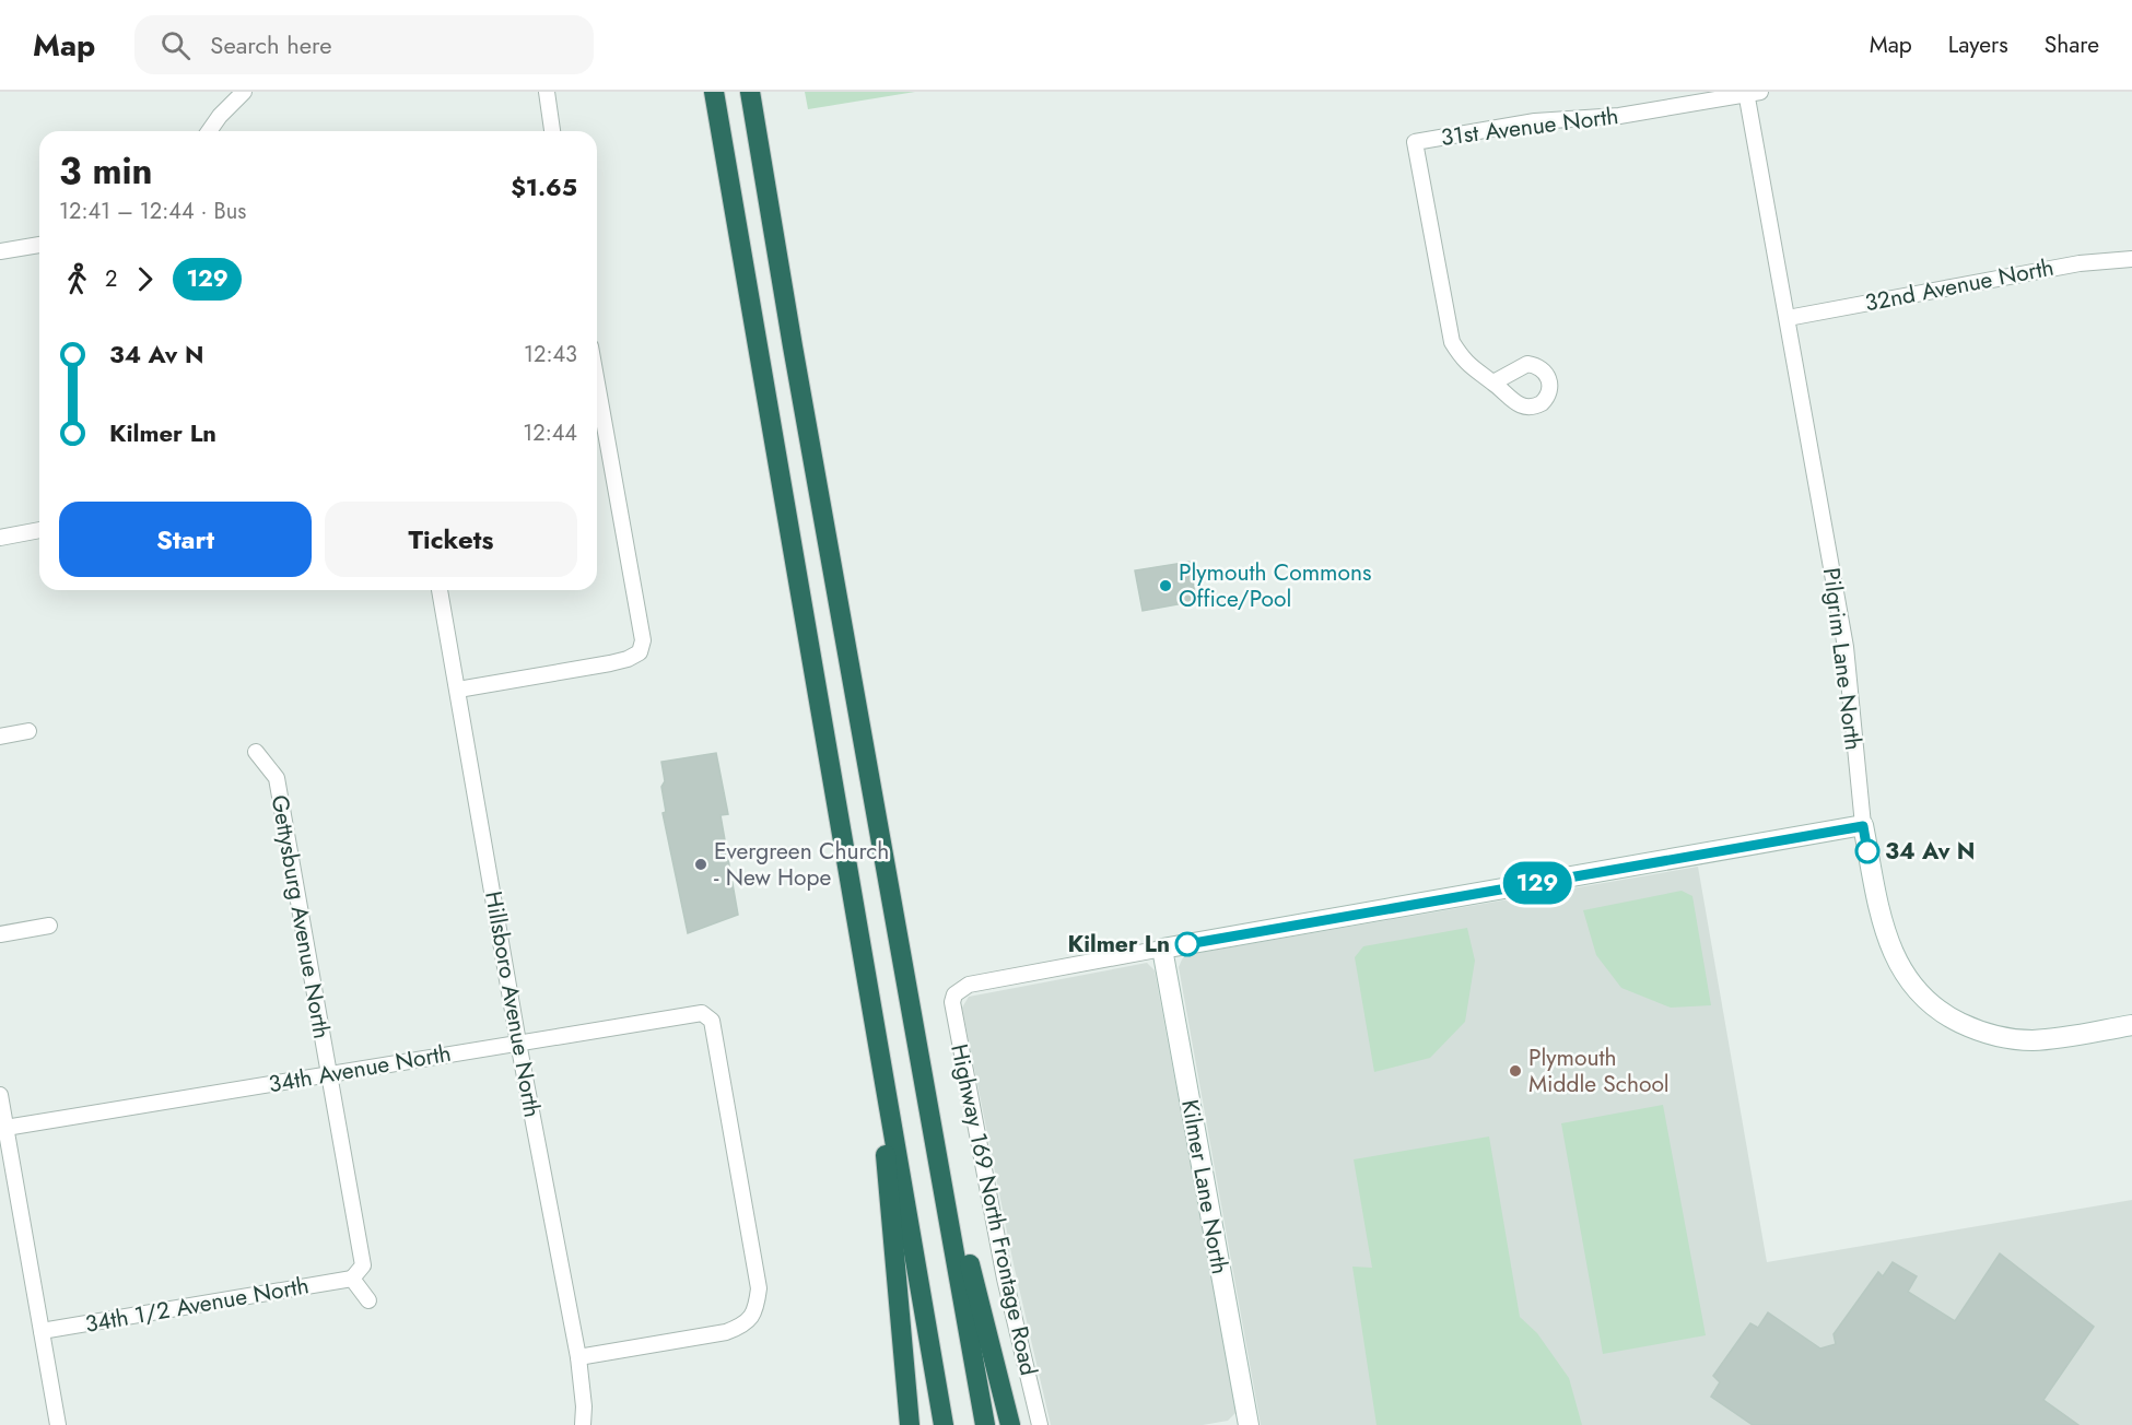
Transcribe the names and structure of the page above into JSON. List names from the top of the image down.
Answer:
{
  "streets": {
    "street": [
      "31st Avenue North",
      "32nd Avenue North",
      "Pilgrim Lane North",
      "Gettysburg Avenue North",
      "Hillsboro Avenue North",
      "34th Avenue North",
      "Kilmer Lane North",
      "Highway 169 North Frontage Road",
      "34th 1/2 Avenue North"
    ]
  },
  "crossings": [
    ["31st Avenue North", "Pilgrim Lane North"],
    ["32nd Avenue North", "Pilgrim Lane North"],
    ["Gettysburg Avenue North", "34th Avenue North"],
    ["Gettysburg Avenue North", "34th 1/2 Avenue North"],
    ["Hillsboro Avenue North", "34th Avenue North"],
    ["Kilmer Lane North", "Highway 169 North Frontage Road"]
  ],
  "places": [
    "Plymouth Commons Office/Pool",
    "34 Av N",
    "Evergreen Church - New Hope",
    "Kilmer Ln",
    "Plymouth Middle School"
  ],
  "lines": ["bus line 129"],
  "page": {
    "header": "Map",
    "search": "Search here",
    "nav": ["Map", "Layers", "Share"],
    "on_map": "129",
    "heading": ["3 min", "12:41 – 12:44 · Bus", "$1.65"],
    "legs": ["2", "129"],
    "list": [
      {
        "name": "34 Av N",
        "value": "12:43"
      },
      {
        "name": "Kilmer Ln",
        "value": "12:44"
      }
    ],
    "buttons": ["Start", "Tickets"]
  }
}
